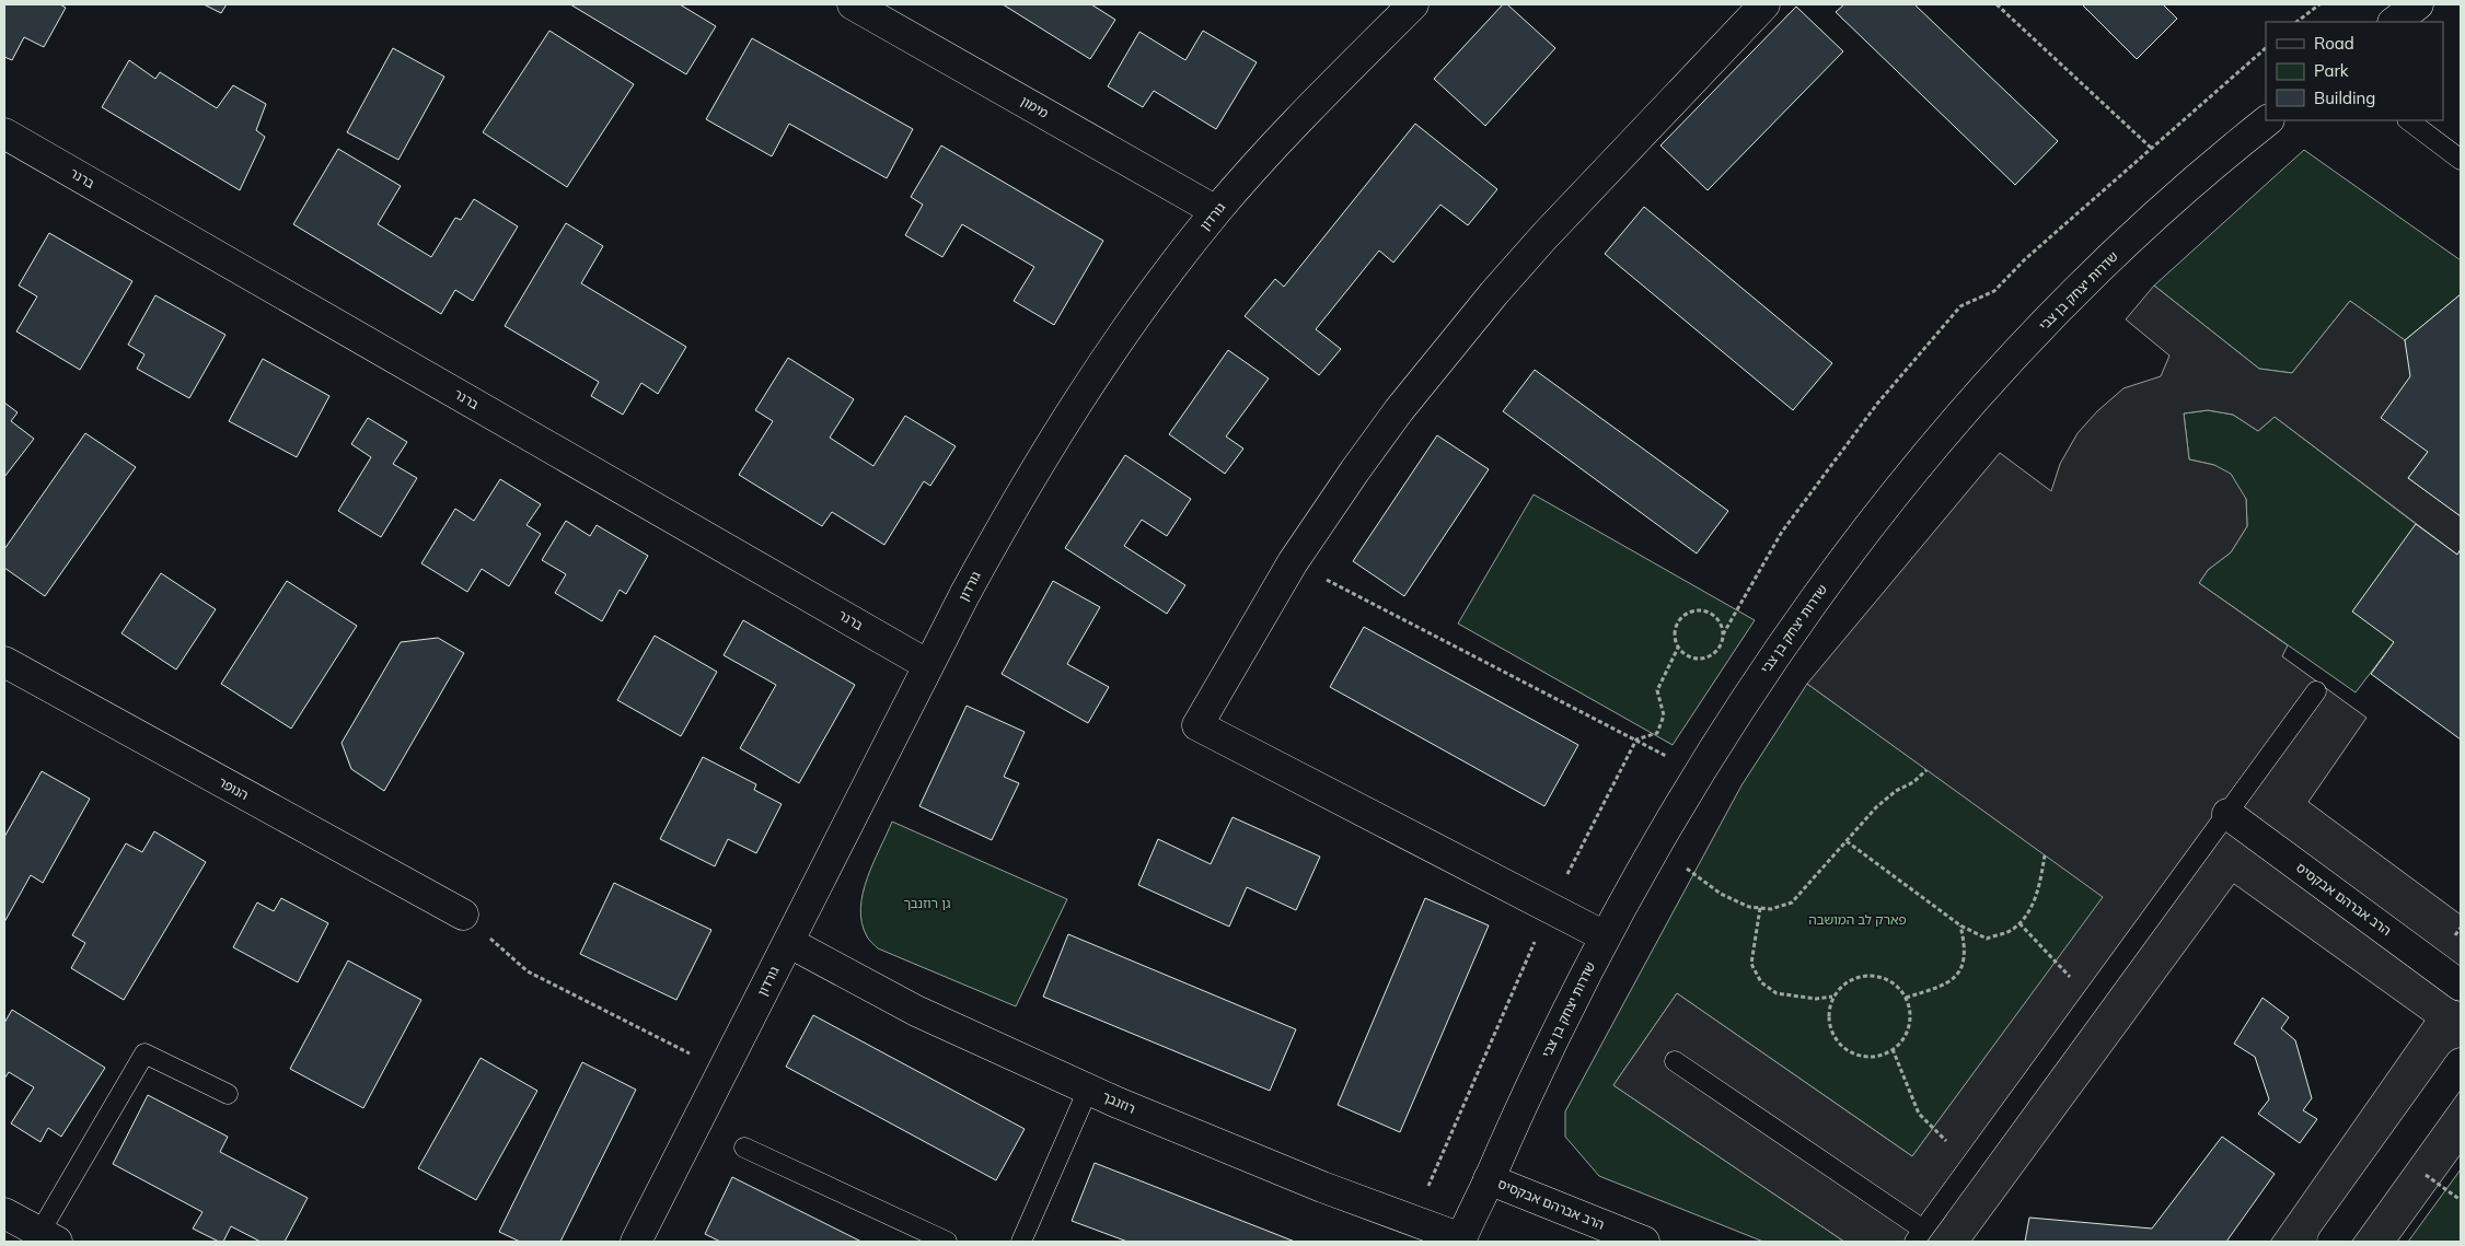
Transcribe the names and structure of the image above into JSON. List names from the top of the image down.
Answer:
{
  "streets": {
    "street": [
      "מימון",
      "ברנר",
      "גורדון",
      "שדרות יצחק בן צבי",
      "הנופר",
      "הרב אברהם אבקסיס",
      "רוזנבך"
    ]
  },
  "crossings": [
    ["מימון", "גורדון"],
    ["ברנר", "גורדון"],
    ["גורדון", "רוזנבך"],
    ["שדרות יצחק בן צבי", "הרב אברהם אבקסיס"],
    ["שדרות יצחק בן צבי", "רוזנבך"]
  ],
  "parks": ["גן רוזנבך", "פארק לב המושבה"],
  "legend": ["Road", "Park", "Building"]
}
